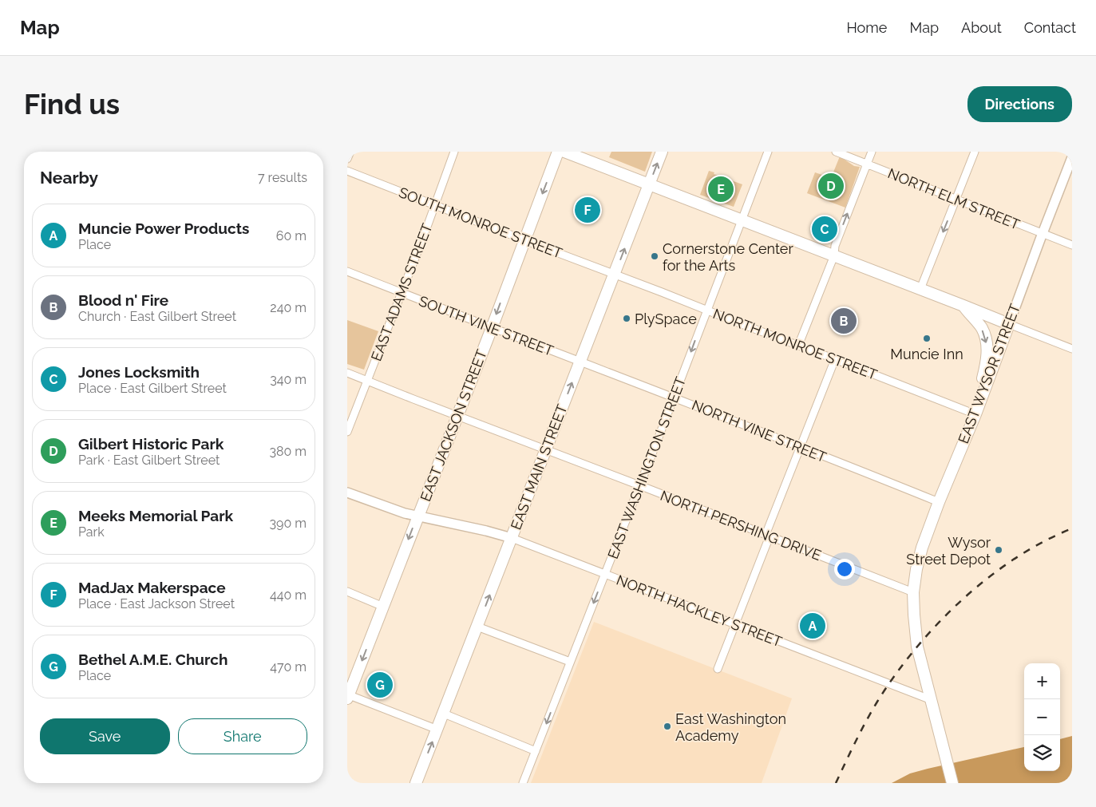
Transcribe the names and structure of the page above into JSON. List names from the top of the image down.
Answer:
{
  "streets": {
    "main road": ["EAST WYSOR STREET", "EAST JACKSON STREET", "EAST MAIN STREET"],
    "street": [
      "NORTH ELM STREET",
      "SOUTH MONROE STREET",
      "EAST ADAMS STREET",
      "SOUTH VINE STREET",
      "NORTH MONROE STREET",
      "NORTH VINE STREET",
      "EAST WASHINGTON STREET",
      "NORTH PERSHING DRIVE",
      "NORTH HACKLEY STREET"
    ]
  },
  "crossings": [
    ["NORTH ELM STREET", "EAST WYSOR STREET"],
    ["SOUTH MONROE STREET", "EAST ADAMS STREET"],
    ["SOUTH MONROE STREET", "NORTH MONROE STREET"],
    ["SOUTH MONROE STREET", "EAST JACKSON STREET"],
    ["SOUTH MONROE STREET", "EAST MAIN STREET"],
    ["EAST ADAMS STREET", "SOUTH VINE STREET"],
    ["EAST ADAMS STREET", "NORTH PERSHING DRIVE"],
    ["SOUTH VINE STREET", "EAST JACKSON STREET"],
    ["SOUTH VINE STREET", "NORTH VINE STREET"],
    ["SOUTH VINE STREET", "EAST MAIN STREET"],
    ["NORTH MONROE STREET", "EAST WYSOR STREET"],
    ["NORTH MONROE STREET", "EAST MAIN STREET"],
    ["NORTH MONROE STREET", "EAST WASHINGTON STREET"],
    ["EAST WYSOR STREET", "NORTH VINE STREET"],
    ["EAST WYSOR STREET", "NORTH PERSHING DRIVE"],
    ["EAST WYSOR STREET", "NORTH HACKLEY STREET"],
    ["EAST JACKSON STREET", "NORTH PERSHING DRIVE"],
    ["NORTH VINE STREET", "EAST MAIN STREET"],
    ["NORTH VINE STREET", "EAST WASHINGTON STREET"],
    ["EAST MAIN STREET", "NORTH PERSHING DRIVE"],
    ["EAST MAIN STREET", "NORTH HACKLEY STREET"],
    ["EAST WASHINGTON STREET", "NORTH PERSHING DRIVE"],
    ["EAST WASHINGTON STREET", "NORTH HACKLEY STREET"]
  ],
  "one_way": ["EAST JACKSON STREET", "EAST MAIN STREET", "EAST WASHINGTON STREET"],
  "places": [
    "Cornerstone Center for the Arts",
    "PlySpace",
    "Muncie Inn",
    "Wysor Street Depot",
    "East Washington Academy"
  ],
  "page": {
    "header": "Map",
    "nav": [
      "Home",
      "Map",
      "About",
      "Contact"
    ],
    "buttons": [
      "Directions",
      ["Save", "Share"]
    ],
    "title": "Find us",
    "heading": ["Nearby", "7 results"],
    "pins": [
      "D",
      "E",
      "F",
      "C",
      "B",
      "A",
      "G"
    ],
    "list": [
      {
        "mark": "A",
        "name": "Muncie Power Products",
        "note": "Place",
        "value": "60 m"
      },
      {
        "mark": "B",
        "name": "Blood n' Fire",
        "note": "Church · East Gilbert Street",
        "value": "240 m"
      },
      {
        "mark": "C",
        "name": "Jones Locksmith",
        "note": "Place · East Gilbert Street",
        "value": "340 m"
      },
      {
        "mark": "D",
        "name": "Gilbert Historic Park",
        "note": "Park · East Gilbert Street",
        "value": "380 m"
      },
      {
        "mark": "E",
        "name": "Meeks Memorial Park",
        "note": "Park",
        "value": "390 m"
      },
      {
        "mark": "F",
        "name": "MadJax Makerspace",
        "note": "Place · East Jackson Street",
        "value": "440 m"
      },
      {
        "mark": "G",
        "name": "Bethel A.M.E. Church",
        "note": "Place",
        "value": "470 m"
      }
    ],
    "map_buttons": ["+", "−"]
  }
}
